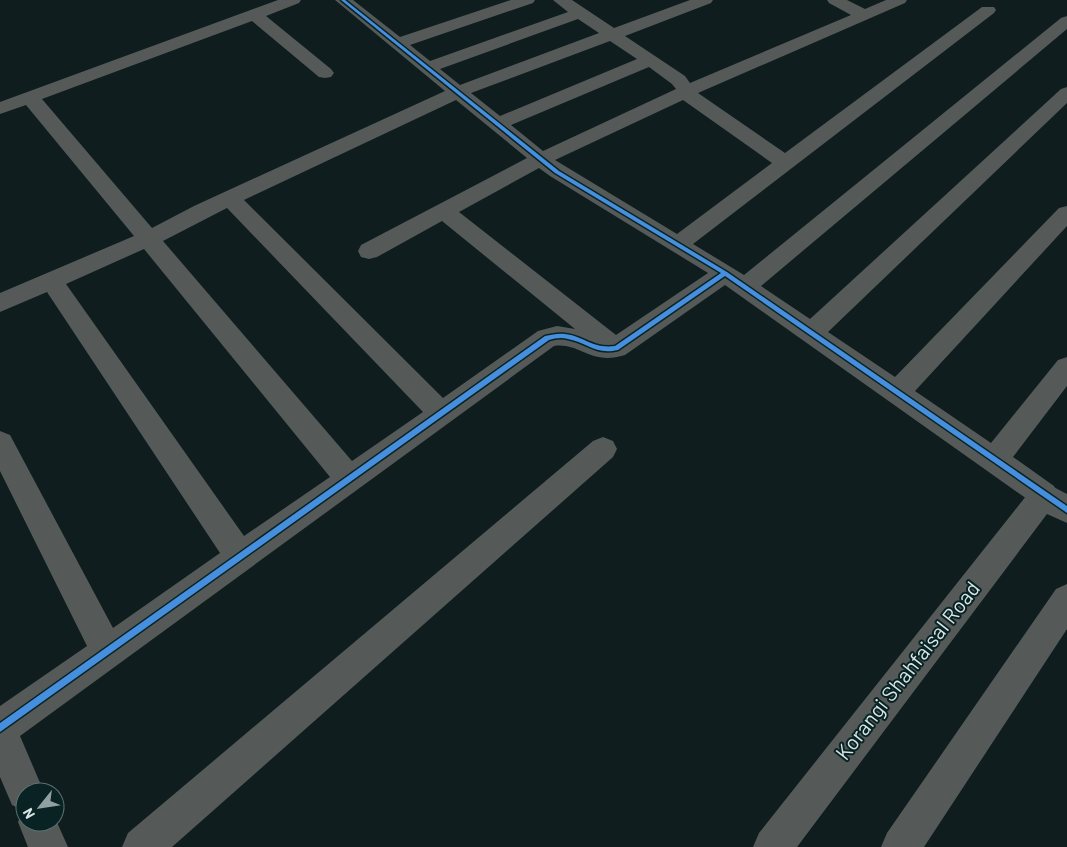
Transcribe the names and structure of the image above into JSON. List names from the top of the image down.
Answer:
{
  "streets": {
    "street": ["Korangi Shahfaisal Road"]
  },
  "north": "bottom left"
}
